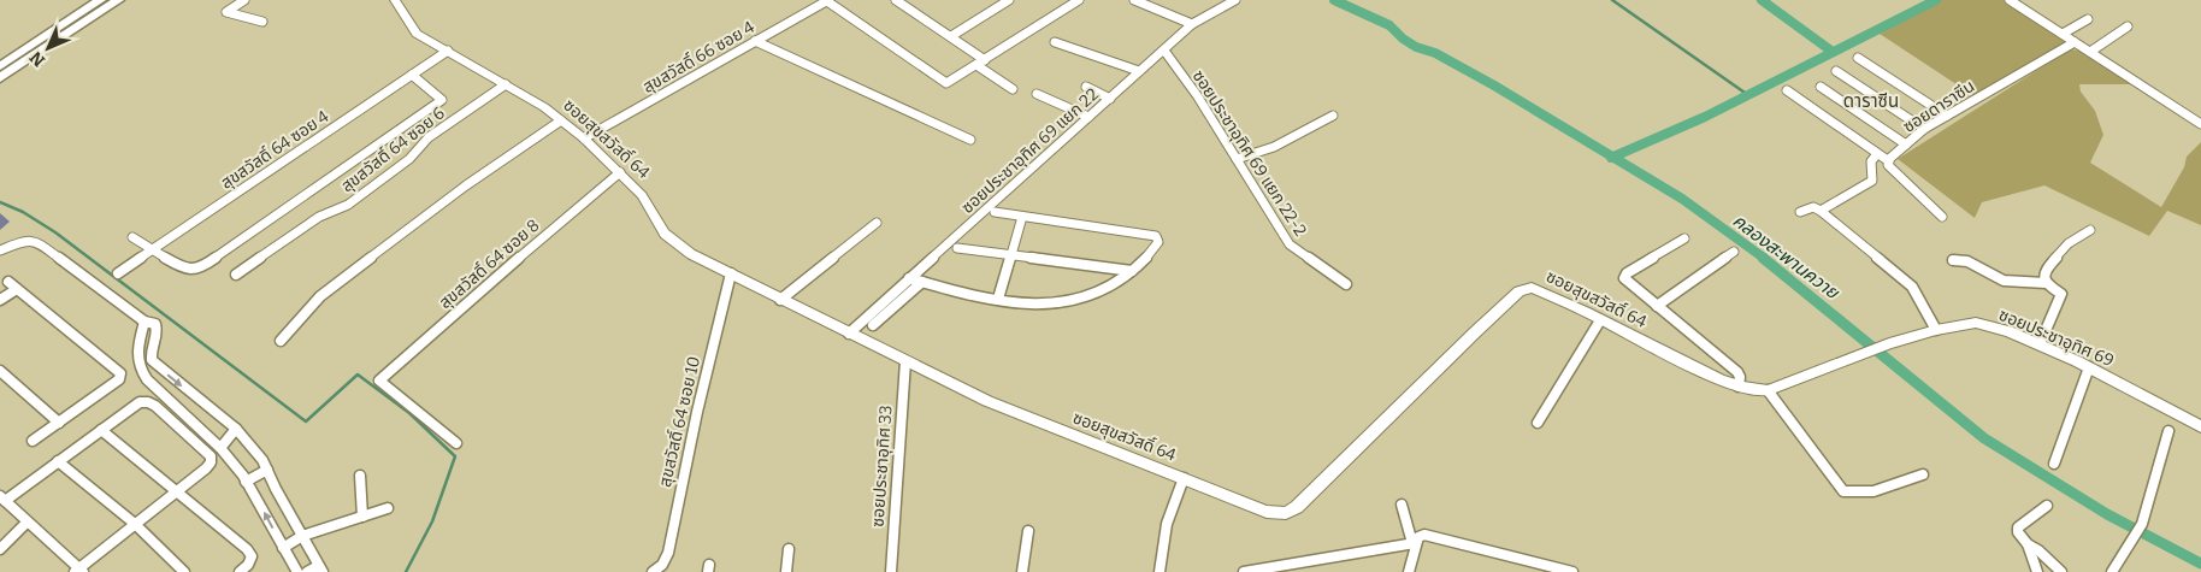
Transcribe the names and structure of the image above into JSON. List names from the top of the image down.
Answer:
{
  "streets": {
    "street": [
      "สุขสวัสดิ์ 66 ซอย 4",
      "ซอยดาราซีน",
      "ซอยสุขสวัสดิ์ 64",
      "สุขสวัสดิ์ 64 ซอย 4",
      "สุขสวัสดิ์ 64 ซอย 6",
      "ซอยประชาอุทิศ 69 แยก 22",
      "ซอยประชาอุทิศ 69 แยก 22-2",
      "สุขสวัสดิ์ 64 ซอย 8",
      "ซอยประชาอุทิศ 69",
      "สุขสวัสดิ์ 64 ซอย 10",
      "ซอยประชาอุทิศ 33"
    ]
  },
  "crossings": [
    ["สุขสวัสดิ์ 66 ซอย 4", "ซอยสุขสวัสดิ์ 64"],
    ["ซอยสุขสวัสดิ์ 64", "สุขสวัสดิ์ 64 ซอย 4"],
    ["ซอยสุขสวัสดิ์ 64", "สุขสวัสดิ์ 64 ซอย 6"],
    ["ซอยสุขสวัสดิ์ 64", "ซอยประชาอุทิศ 69 แยก 22"],
    ["ซอยสุขสวัสดิ์ 64", "สุขสวัสดิ์ 64 ซอย 8"],
    ["ซอยสุขสวัสดิ์ 64", "ซอยประชาอุทิศ 69"],
    ["ซอยสุขสวัสดิ์ 64", "สุขสวัสดิ์ 64 ซอย 10"],
    ["ซอยสุขสวัสดิ์ 64", "ซอยประชาอุทิศ 33"],
    ["ซอยประชาอุทิศ 69 แยก 22", "ซอยประชาอุทิศ 69 แยก 22-2"]
  ],
  "districts": ["ดาราซีน"],
  "water": ["คลองสะพานควาย"],
  "north": "bottom left"
}
